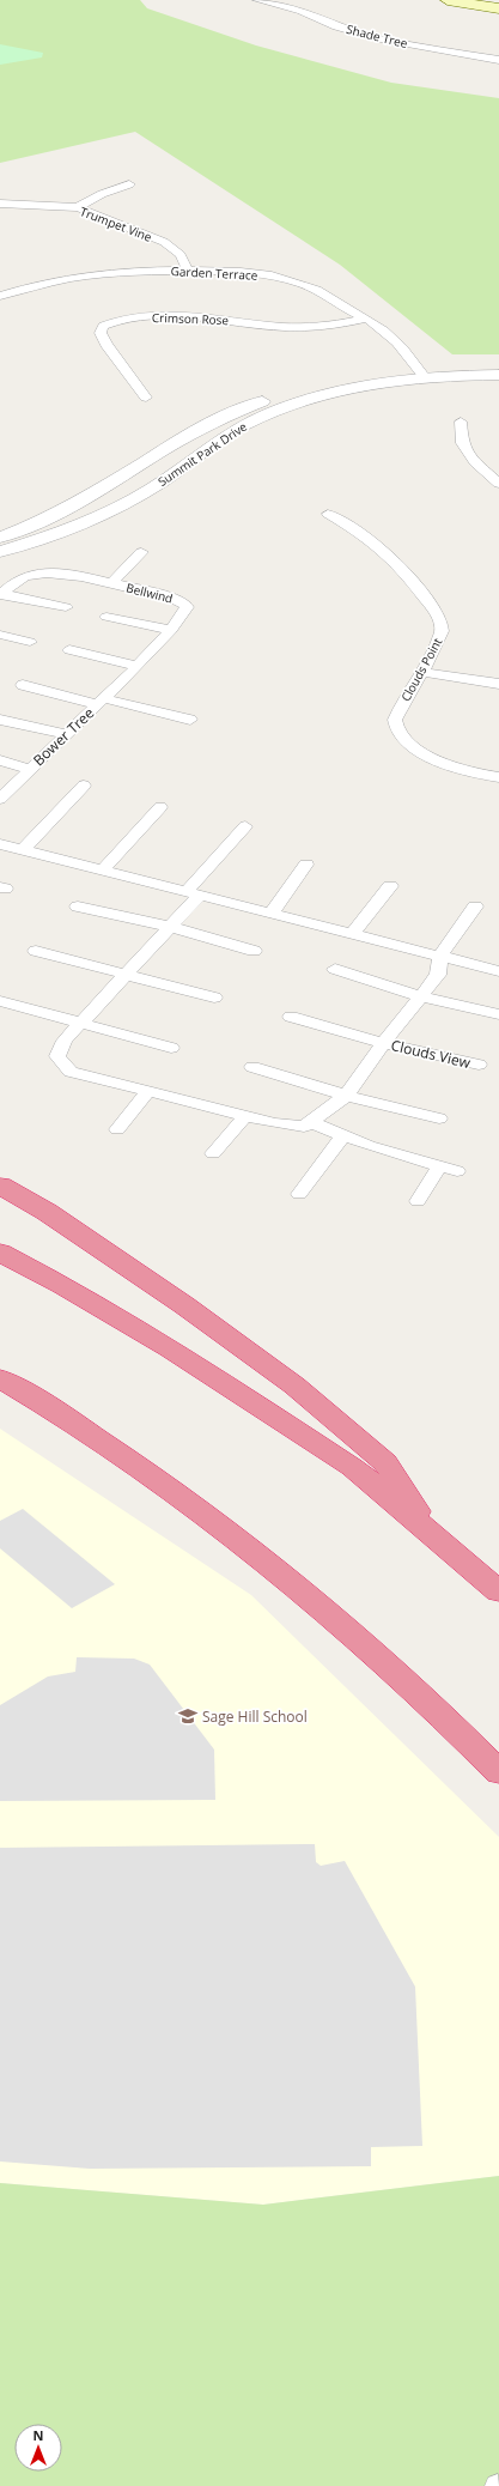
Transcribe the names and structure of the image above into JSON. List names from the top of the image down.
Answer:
{
  "streets": {
    "street": [
      "Shade Tree",
      "Trumpet Vine",
      "Garden Terrace",
      "Crimson Rose",
      "Summit Park Drive",
      "Bellwind",
      "Clouds Point",
      "Bower Tree",
      "Clouds View"
    ]
  },
  "crossings": [
    ["Trumpet Vine", "Garden Terrace"],
    ["Garden Terrace", "Crimson Rose"],
    ["Garden Terrace", "Summit Park Drive"],
    ["Bellwind", "Bower Tree"]
  ],
  "places": {
    "school or university": ["Sage Hill School"]
  },
  "north": "top"
}
